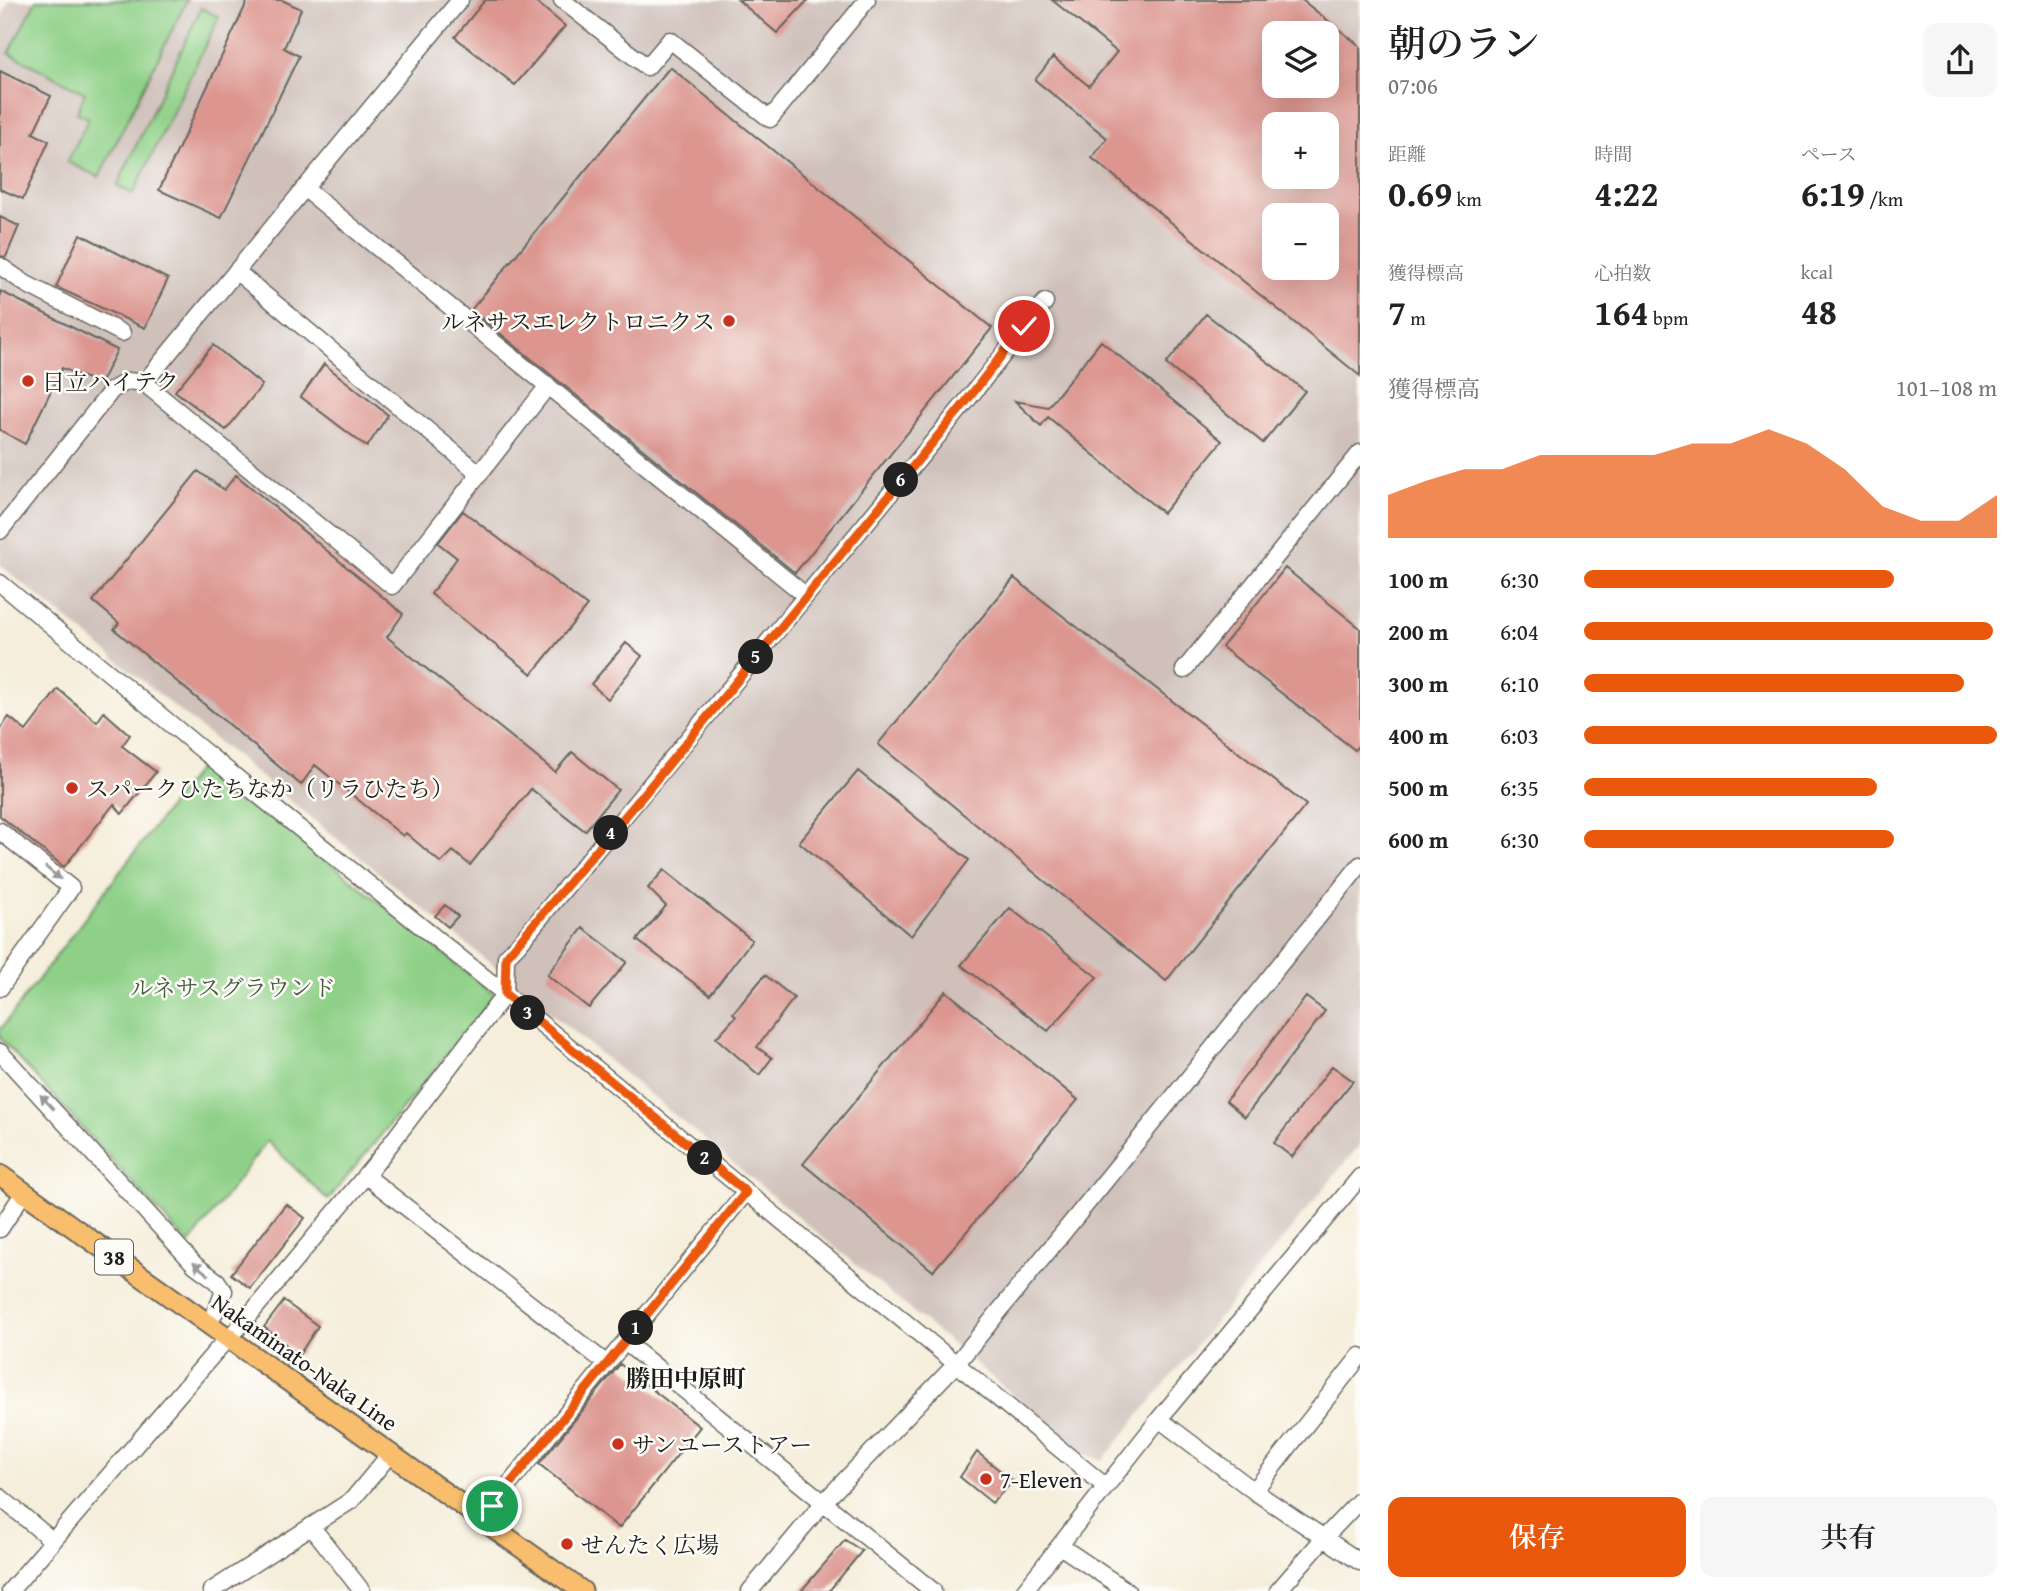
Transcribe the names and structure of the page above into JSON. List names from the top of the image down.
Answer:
{
  "streets": {
    "main road": ["38", "Nakaminato-Naka Line"]
  },
  "districts": ["勝田中原町"],
  "parks": ["ルネサスグラウンド"],
  "places": [
    "ルネサスエレクトロニクス",
    "日立ハイテク",
    "スパークひたちなか（リラひたち）",
    "サンユーストアー",
    "7-Eleven",
    "せんたく広場"
  ],
  "page": {
    "heading": ["朝のラン", "07:06"],
    "map_buttons": ["+", "−"],
    "stats": [
      ["距離", "0.69 km"],
      ["時間", "4:22"],
      ["ペース", "6:19 /km"],
      ["獲得標高", "7 m"],
      ["心拍数", "164 bpm"],
      ["kcal", "48"]
    ],
    "chart": ["獲得標高", "101–108 m"],
    "pins": [
      "6",
      "5",
      "4",
      "3",
      "2",
      "1"
    ],
    "list": [
      {
        "name": "100 m",
        "note": "6:30"
      },
      {
        "name": "200 m",
        "note": "6:04"
      },
      {
        "name": "300 m",
        "note": "6:10"
      },
      {
        "name": "400 m",
        "note": "6:03"
      },
      {
        "name": "500 m",
        "note": "6:35"
      },
      {
        "name": "600 m",
        "note": "6:30"
      }
    ],
    "buttons": ["保存", "共有"]
  }
}
